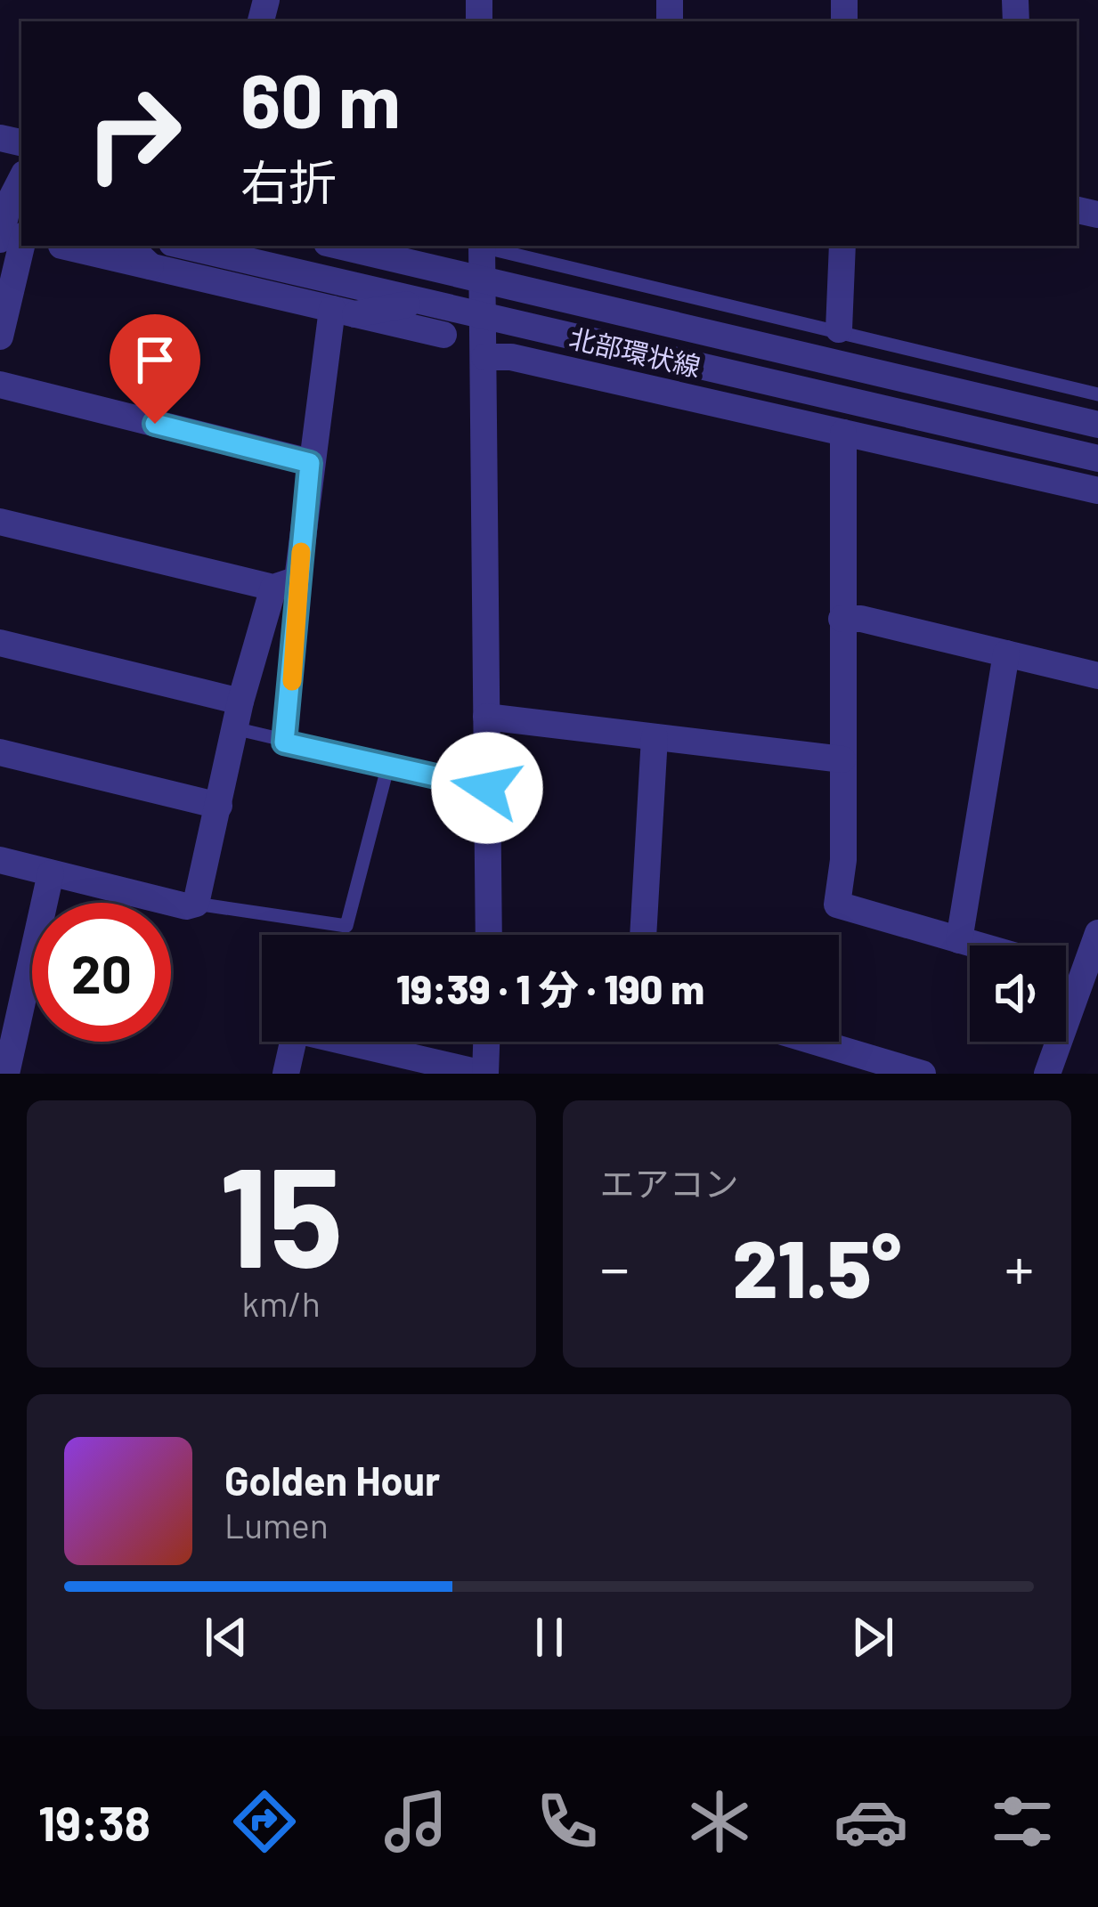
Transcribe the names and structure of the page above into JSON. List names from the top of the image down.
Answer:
{
  "streets": {
    "street": ["北部環状線"]
  },
  "page": {
    "turn": ["60 m", "右折"],
    "limit": "20",
    "trip": "19:39 · 1 分 · 190 m",
    "tile": [
      ["15", "km/h"],
      "エアコン"
    ],
    "heat": ["−", "21.5°", "+"],
    "song": ["Golden Hour", "Lumen"],
    "tabs": "19:38"
  }
}
